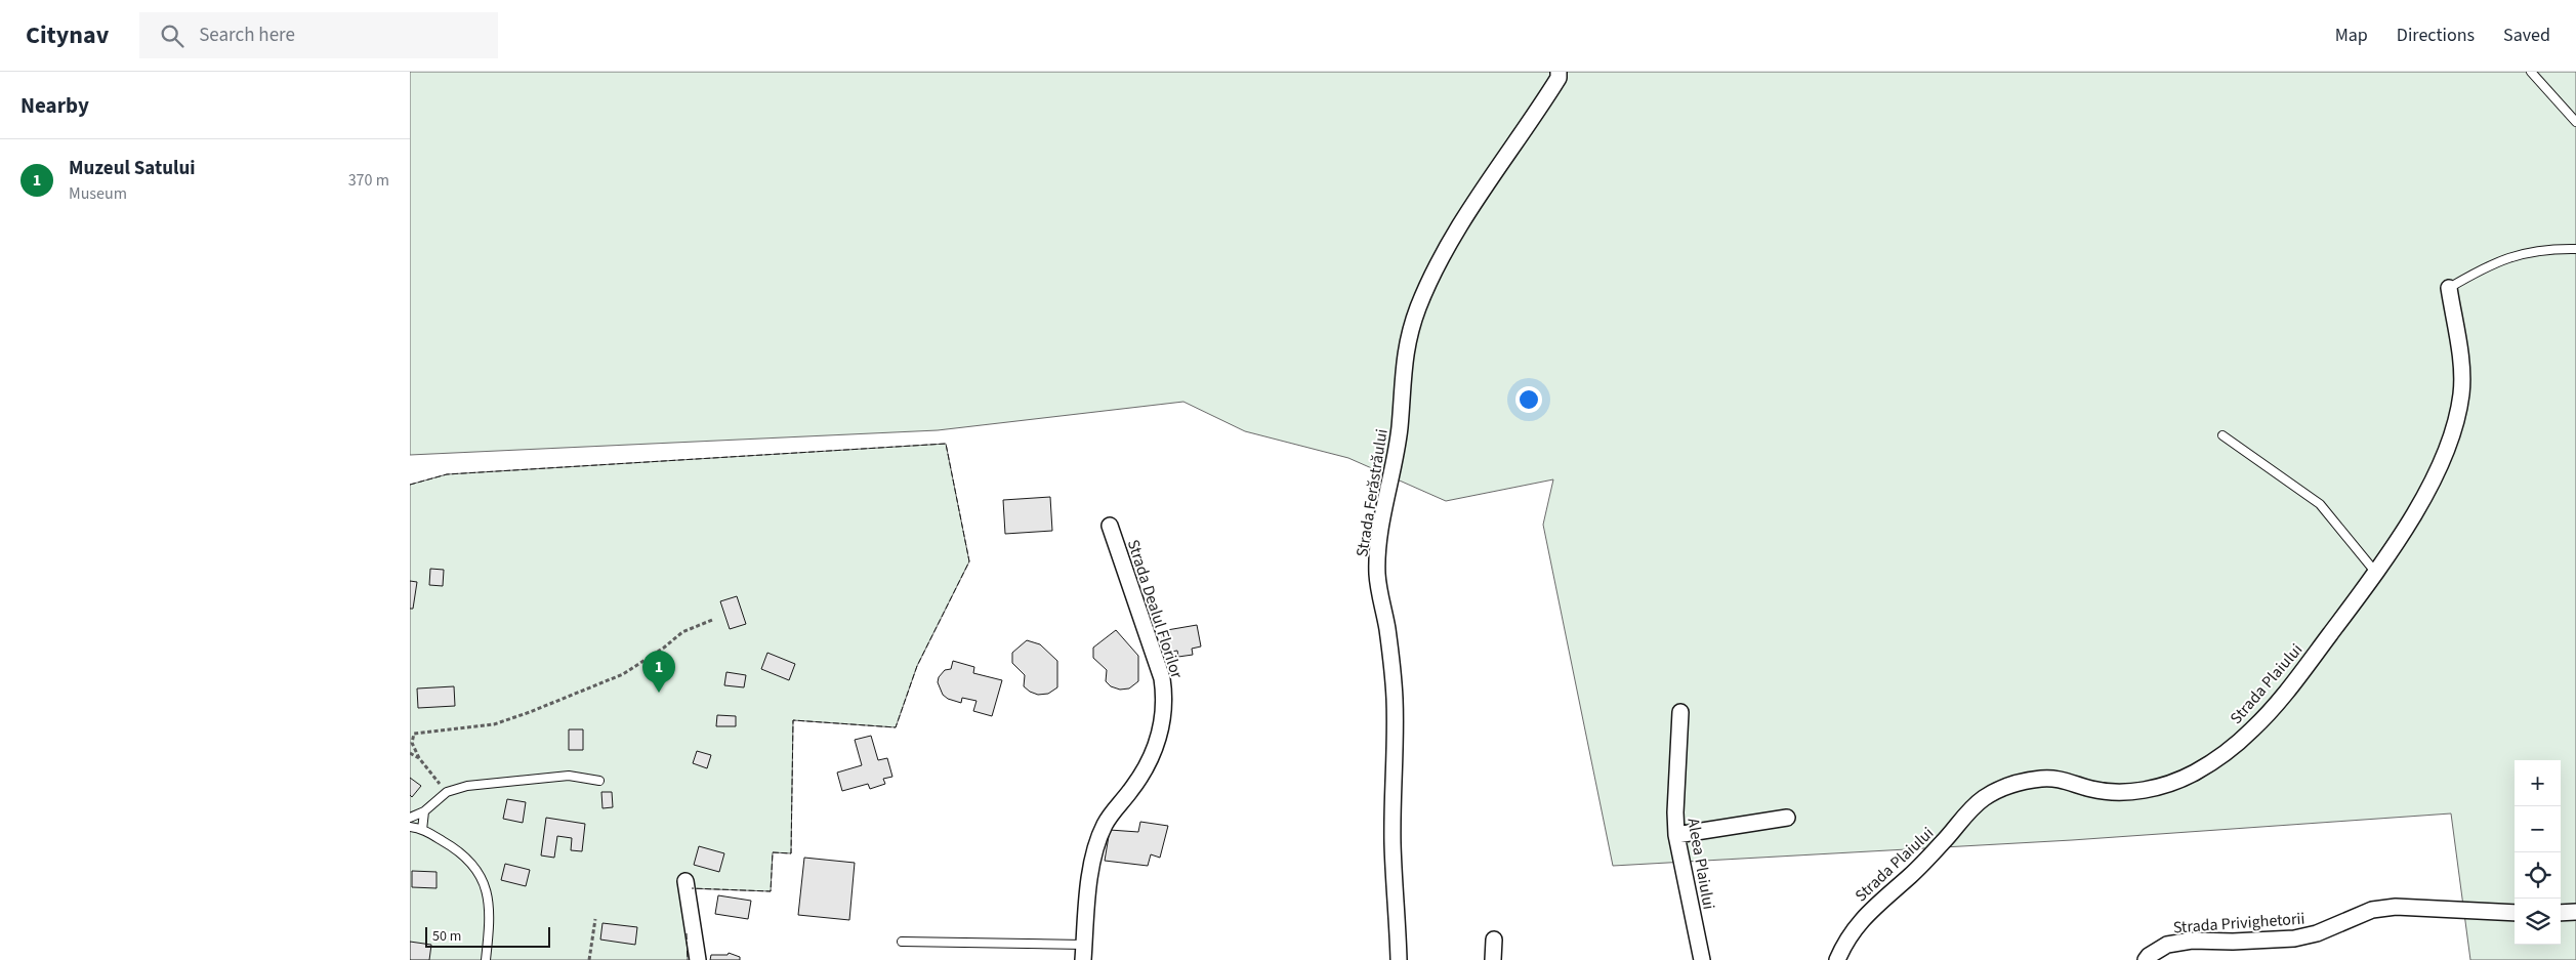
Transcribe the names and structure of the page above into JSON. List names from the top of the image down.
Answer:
{
  "streets": {
    "street": [
      "Strada Ferăstrăului",
      "Strada Dealul Florilor",
      "Strada Plaiului",
      "Aleea Plaiului",
      "Strada Privighetorii"
    ]
  },
  "scale_bar": "50 m",
  "page": {
    "header": "Citynav",
    "search": "Search here",
    "nav": ["Map", "Directions", "Saved"],
    "heading": "Nearby",
    "list": [
      {
        "mark": "1",
        "name": "Muzeul Satului",
        "note": "Museum",
        "value": "370 m"
      }
    ],
    "pins": "1",
    "map_buttons": ["+", "−"],
    "scale": "50 m"
  }
}
